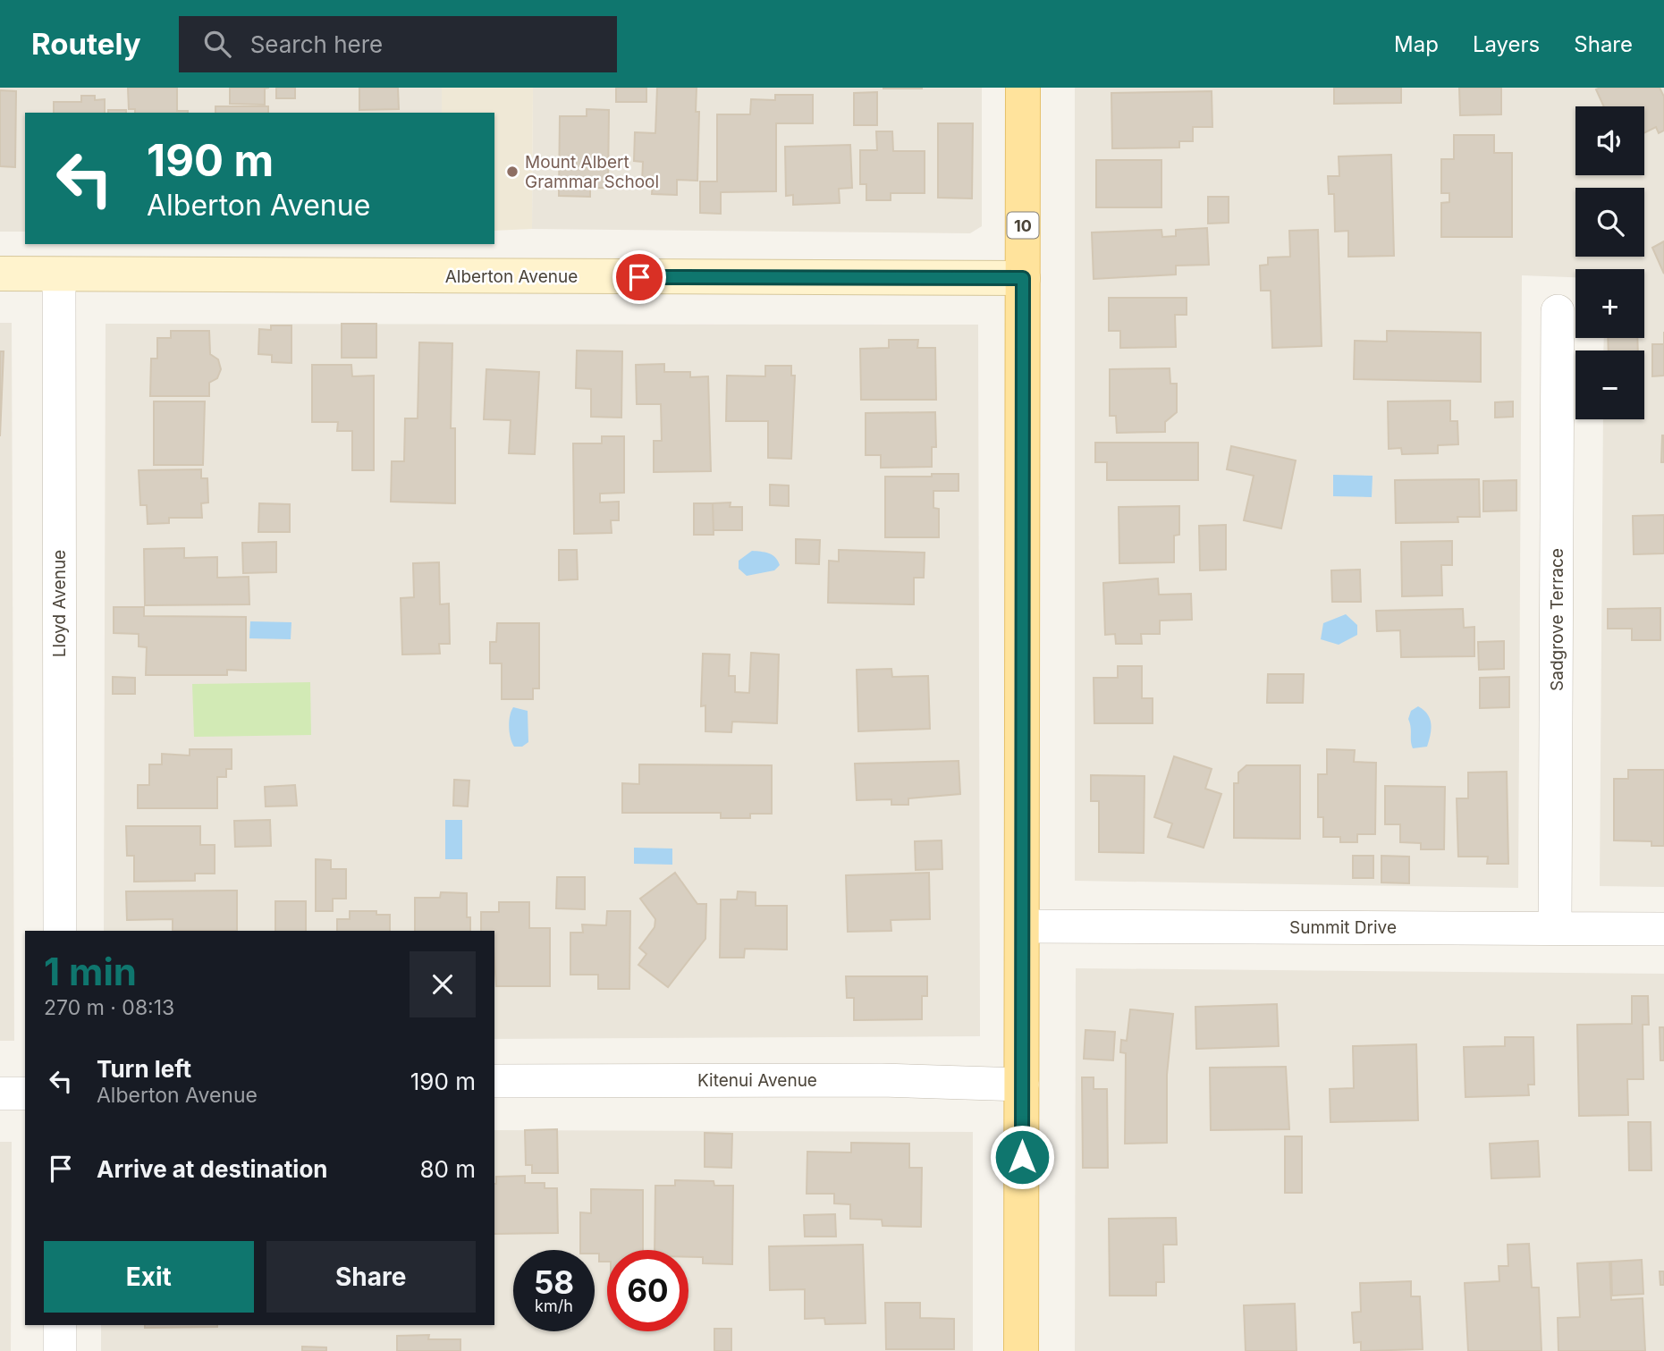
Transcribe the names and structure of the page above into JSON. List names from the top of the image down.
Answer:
{
  "streets": {
    "main road": ["10", "Alberton Avenue"],
    "street": [
      "Lloyd Avenue",
      "Sadgrove Terrace",
      "Summit Drive",
      "Kitenui Avenue"
    ]
  },
  "crossings": [
    ["10", "Alberton Avenue"],
    ["10", "Summit Drive"],
    ["10", "Kitenui Avenue"],
    ["Alberton Avenue", "Lloyd Avenue"],
    ["Sadgrove Terrace", "Summit Drive"]
  ],
  "places": ["Mount Albert Grammar School"],
  "page": {
    "header": "Routely",
    "search": "Search here",
    "nav": ["Map", "Layers", "Share"],
    "map_buttons": ["+", "−"],
    "turn": ["190 m", "Alberton Avenue"],
    "heading": ["1 min", "270 m · 08:13"],
    "list": [
      {
        "name": "Turn left",
        "note": "Alberton Avenue",
        "value": "190 m"
      },
      {
        "name": "Arrive at destination",
        "value": "80 m"
      }
    ],
    "buttons": ["Exit", "Share"],
    "speed": "58 km/h",
    "limit": "60"
  }
}
